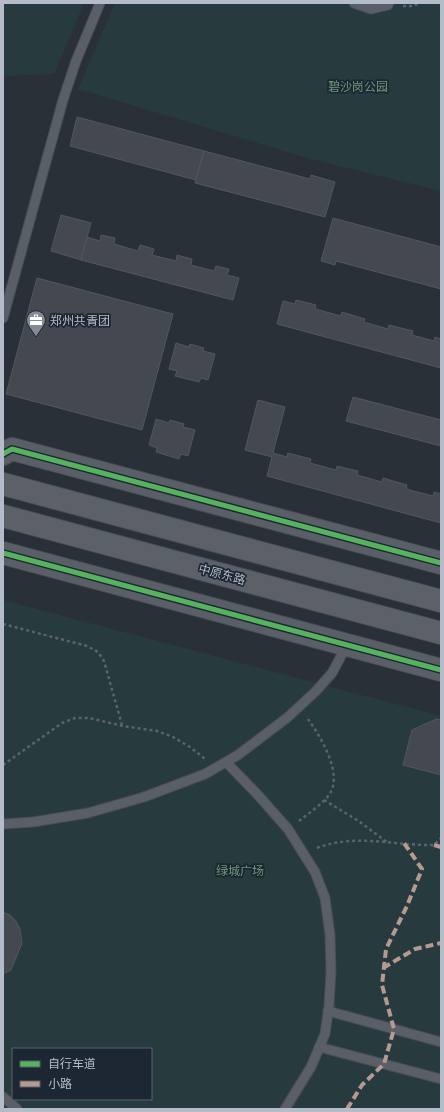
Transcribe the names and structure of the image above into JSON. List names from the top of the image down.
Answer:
{
  "streets": {
    "main road": ["中原东路"]
  },
  "parks": ["碧沙岗公园", "绿城广场"],
  "places": {
    "office": ["郑州共青团"]
  },
  "legend": ["自行车道", "小路"]
}
